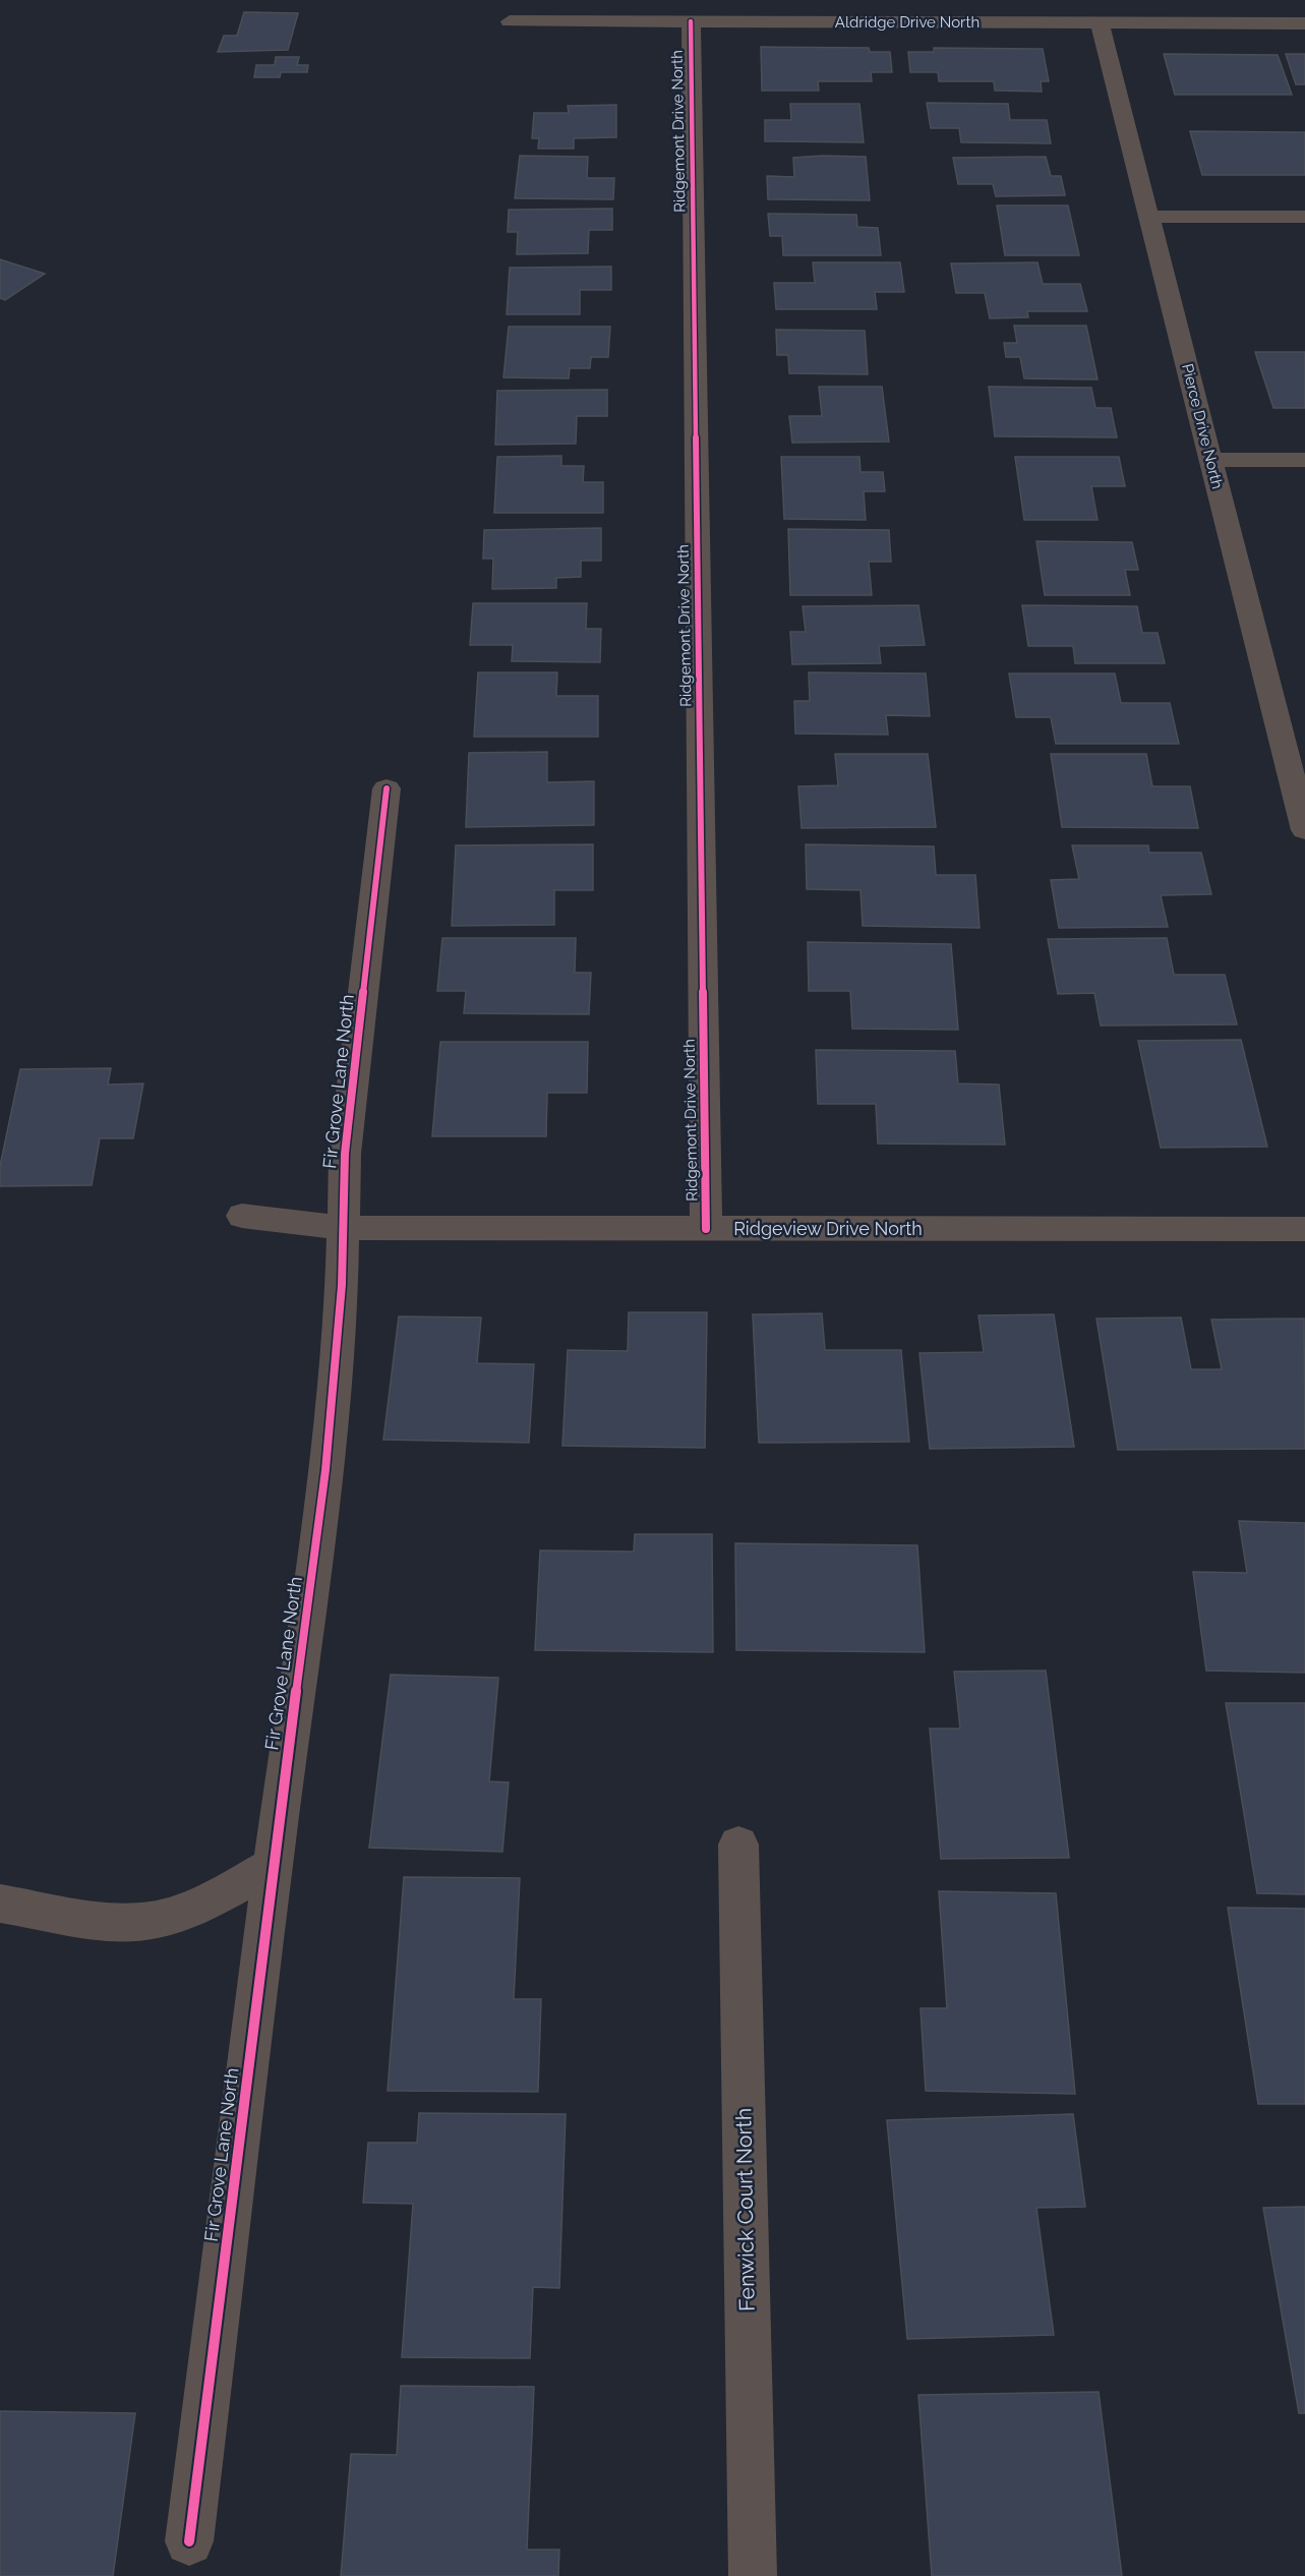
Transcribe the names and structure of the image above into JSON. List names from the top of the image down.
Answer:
{
  "streets": {
    "street": [
      "Aldridge Drive North",
      "Ridgemont Drive North",
      "Pierce Drive North",
      "Fir Grove Lane North",
      "Ridgeview Drive North",
      "Fenwick Court North"
    ]
  },
  "crossings": [
    ["Aldridge Drive North", "Ridgemont Drive North"],
    ["Aldridge Drive North", "Pierce Drive North"],
    ["Ridgemont Drive North", "Ridgeview Drive North"],
    ["Fir Grove Lane North", "Ridgeview Drive North"]
  ]
}
